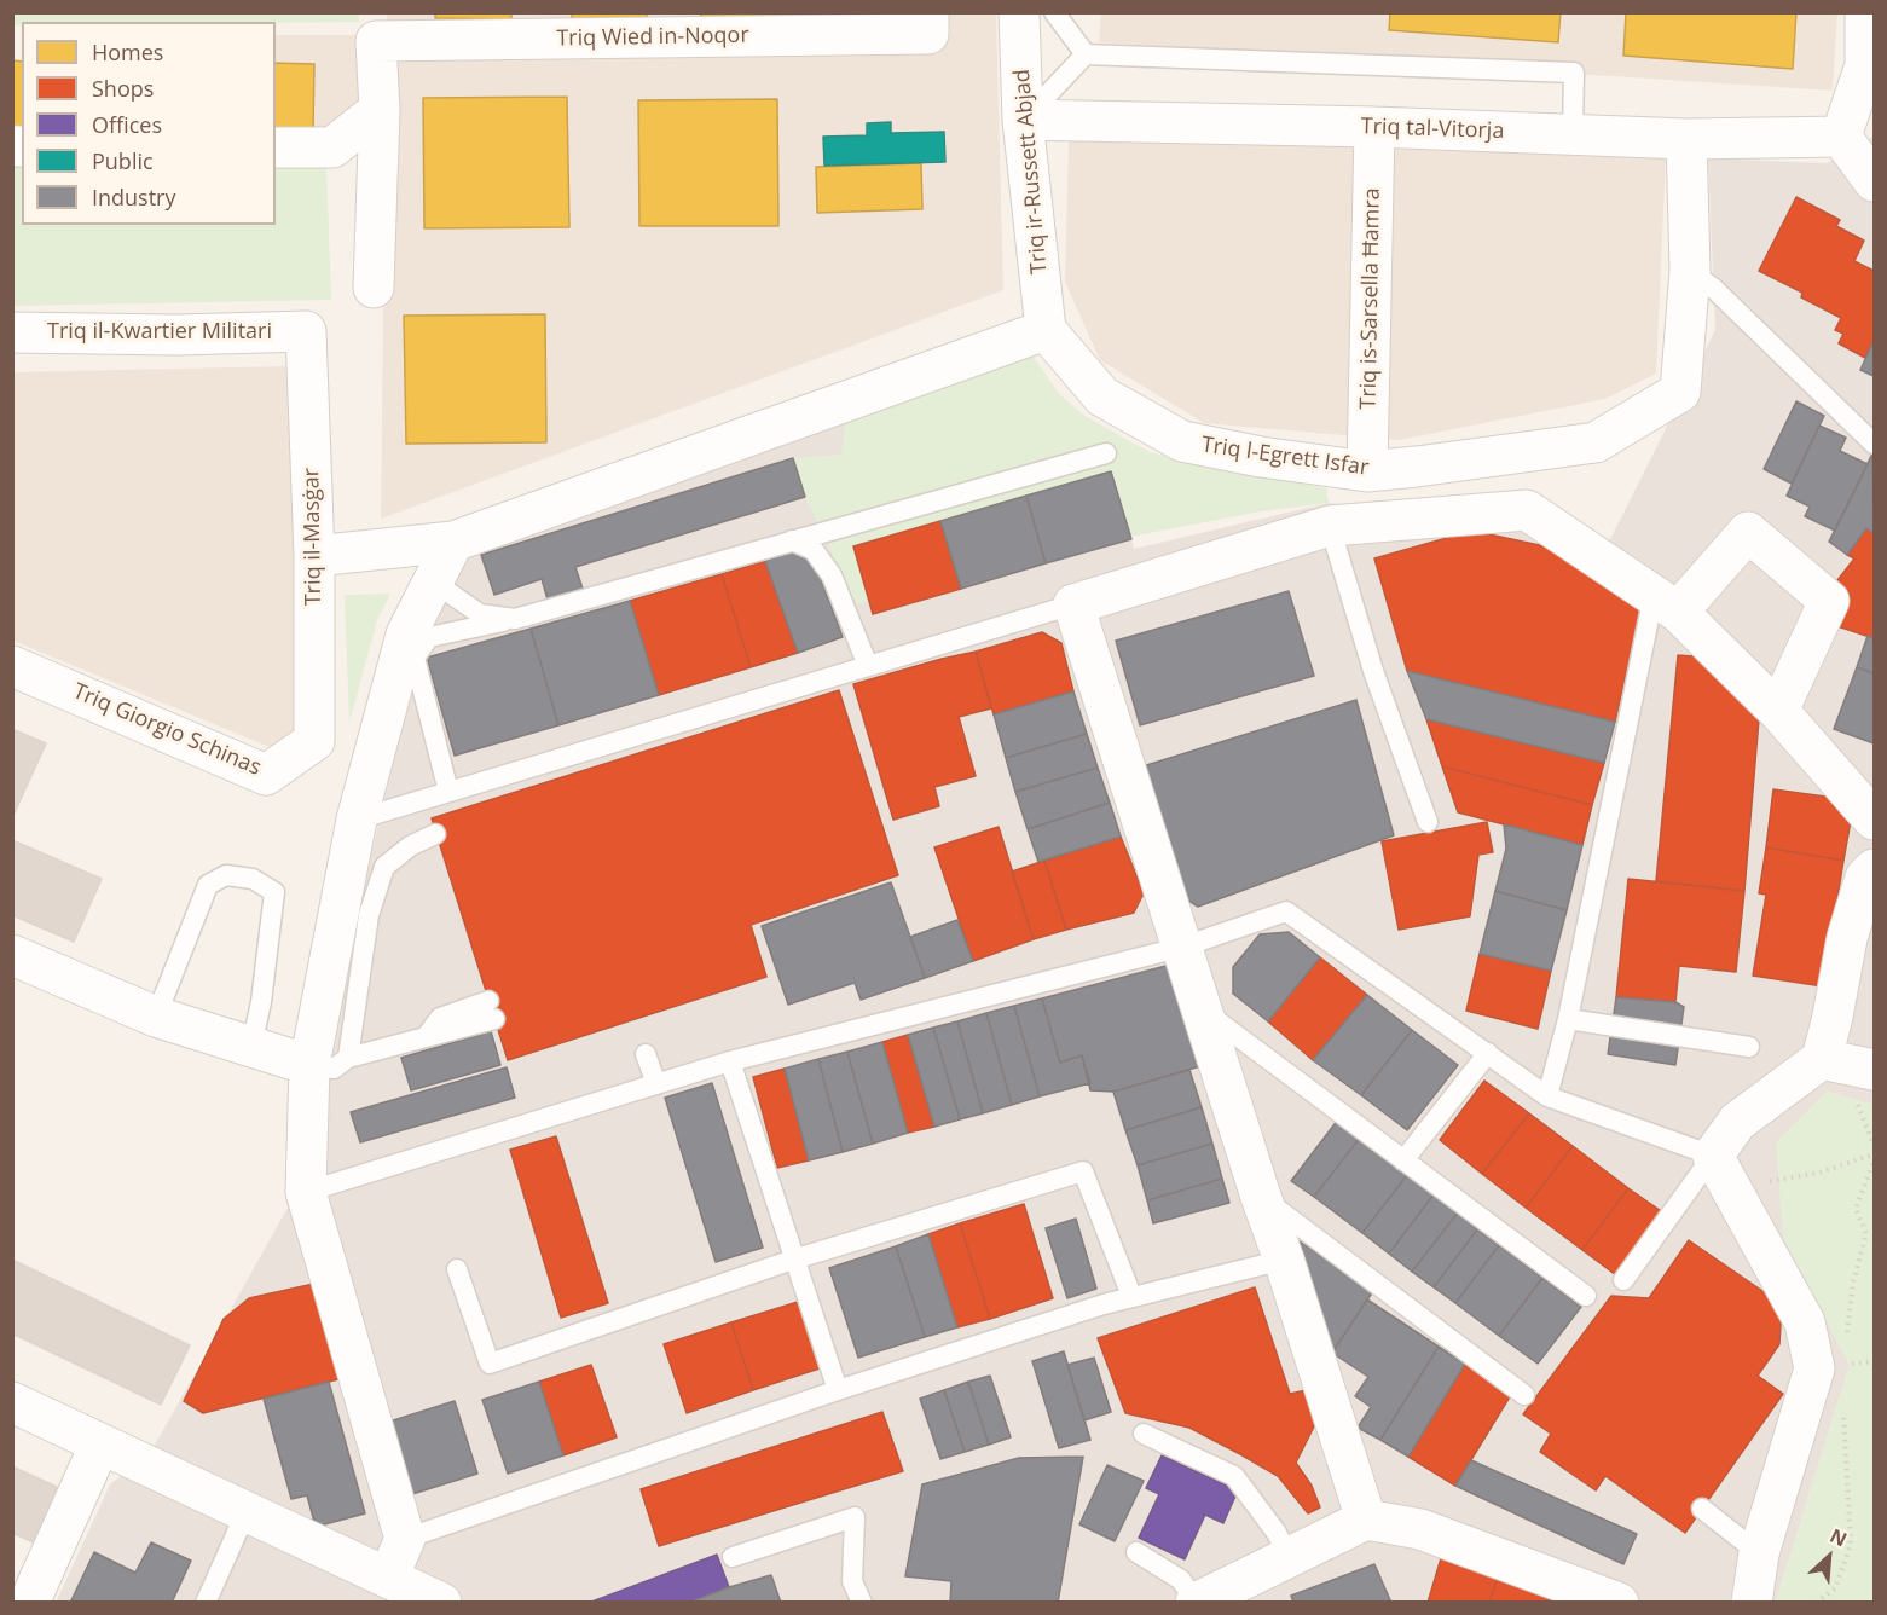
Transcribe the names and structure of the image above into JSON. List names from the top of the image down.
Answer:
{
  "streets": {
    "street": [
      "Triq Wied in-Noqor",
      "Triq tal-Vitorja",
      "Triq ir-Russett Abjad",
      "Triq is-Sarsella Ħamra",
      "Triq il-Kwartier Militari",
      "Triq l-Egrett Isfar",
      "Triq il-Masġar",
      "Triq Giorgio Schinas"
    ]
  },
  "crossings": [
    ["Triq tal-Vitorja", "Triq ir-Russett Abjad"],
    ["Triq tal-Vitorja", "Triq is-Sarsella Ħamra"],
    ["Triq ir-Russett Abjad", "Triq l-Egrett Isfar"],
    ["Triq is-Sarsella Ħamra", "Triq l-Egrett Isfar"],
    ["Triq il-Kwartier Militari", "Triq il-Masġar"],
    ["Triq il-Masġar", "Triq Giorgio Schinas"]
  ],
  "legend": [
    "Homes",
    "Shops",
    "Offices",
    "Public",
    "Industry"
  ],
  "north": "top right"
}
